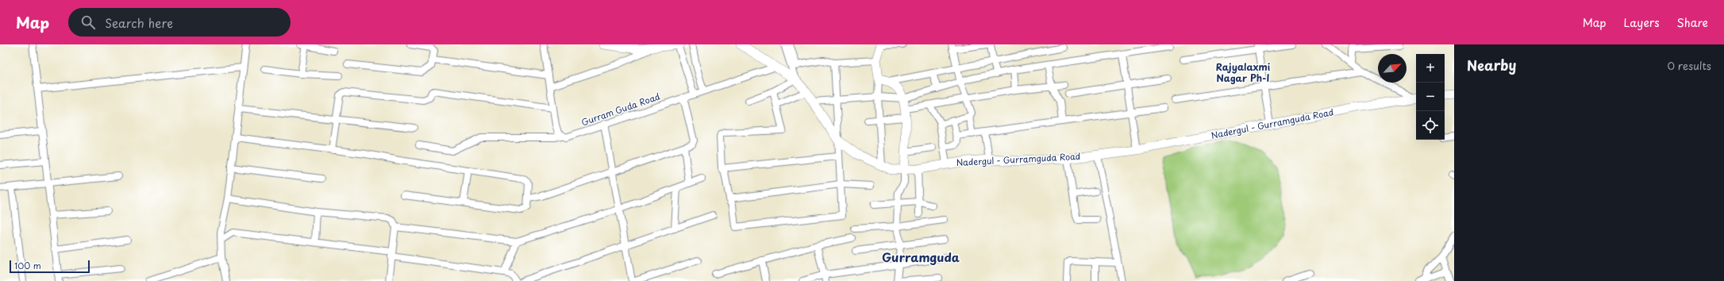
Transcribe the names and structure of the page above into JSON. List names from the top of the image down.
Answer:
{
  "streets": {
    "main road": ["Nadergul - Gurramguda Road"],
    "street": ["Gurram Guda Road"]
  },
  "crossings": [
    ["Gurram Guda Road", "Nadergul - Gurramguda Road"]
  ],
  "districts": ["Rajyalaxmi Nagar Ph-I", "Gurramguda"],
  "scale_bar": "100 m",
  "north": "top right",
  "page": {
    "header": "Map",
    "search": "Search here",
    "nav": ["Map", "Layers", "Share"],
    "heading": ["Nearby", "0 results"],
    "map_buttons": ["+", "−"],
    "scale": "100 m"
  }
}
